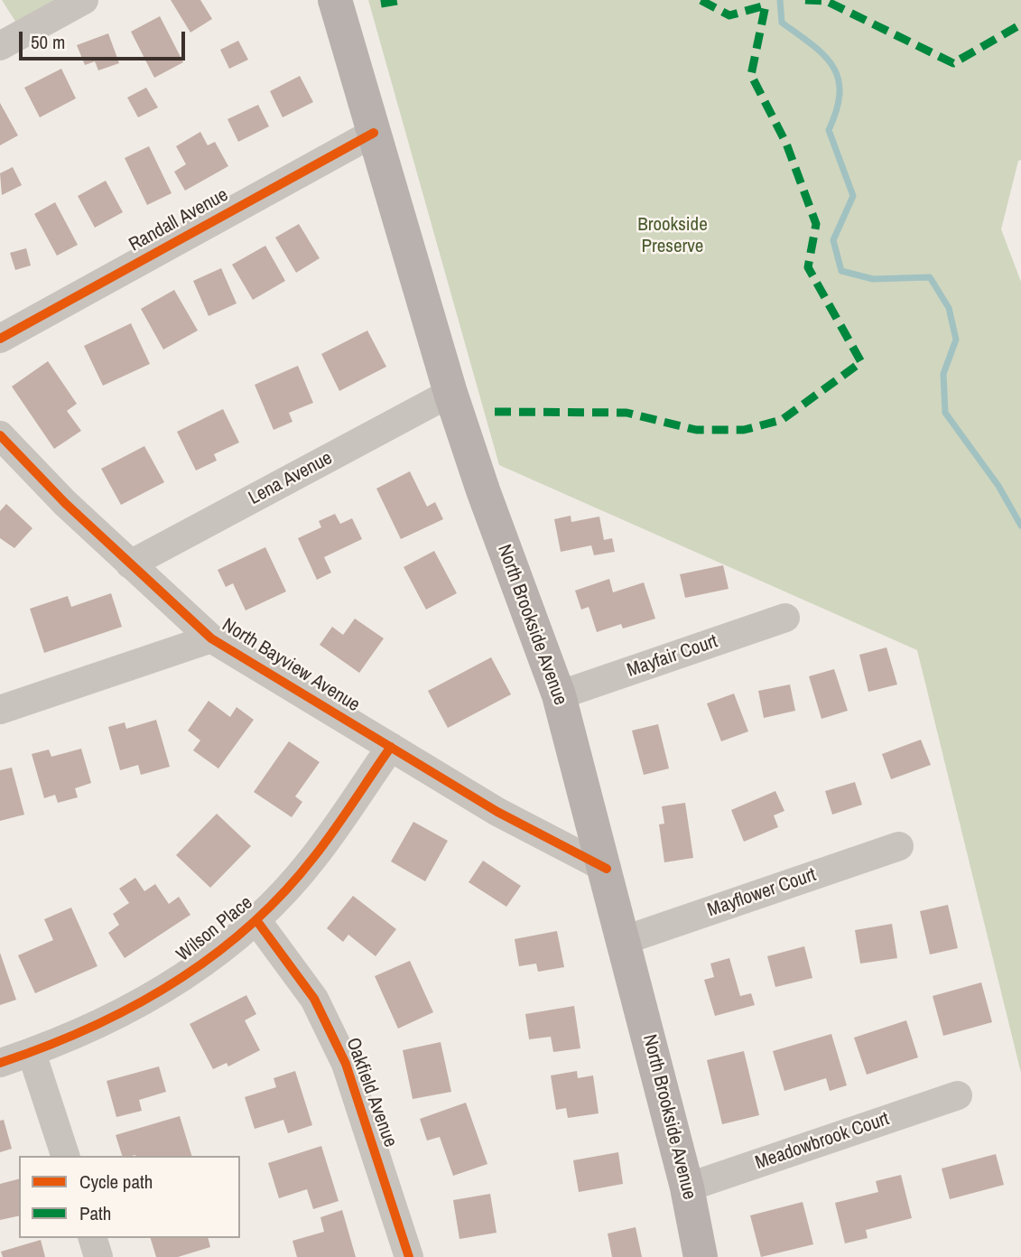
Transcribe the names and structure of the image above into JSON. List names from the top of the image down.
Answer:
{
  "streets": {
    "main road": ["North Brookside Avenue"],
    "street": [
      "Randall Avenue",
      "Lena Avenue",
      "Mayfair Court",
      "North Bayview Avenue",
      "Mayflower Court",
      "Wilson Place",
      "Oakfield Avenue",
      "Meadowbrook Court"
    ]
  },
  "crossings": [
    ["Randall Avenue", "North Brookside Avenue"],
    ["Lena Avenue", "North Brookside Avenue"],
    ["Lena Avenue", "North Bayview Avenue"],
    ["North Brookside Avenue", "Mayfair Court"],
    ["North Brookside Avenue", "North Bayview Avenue"],
    ["North Brookside Avenue", "Mayflower Court"],
    ["North Brookside Avenue", "Meadowbrook Court"],
    ["North Bayview Avenue", "Wilson Place"],
    ["Wilson Place", "Oakfield Avenue"]
  ],
  "parks": ["Brookside Preserve"],
  "legend": ["Cycle path", "Path"],
  "scale_bar": "50 m"
}
